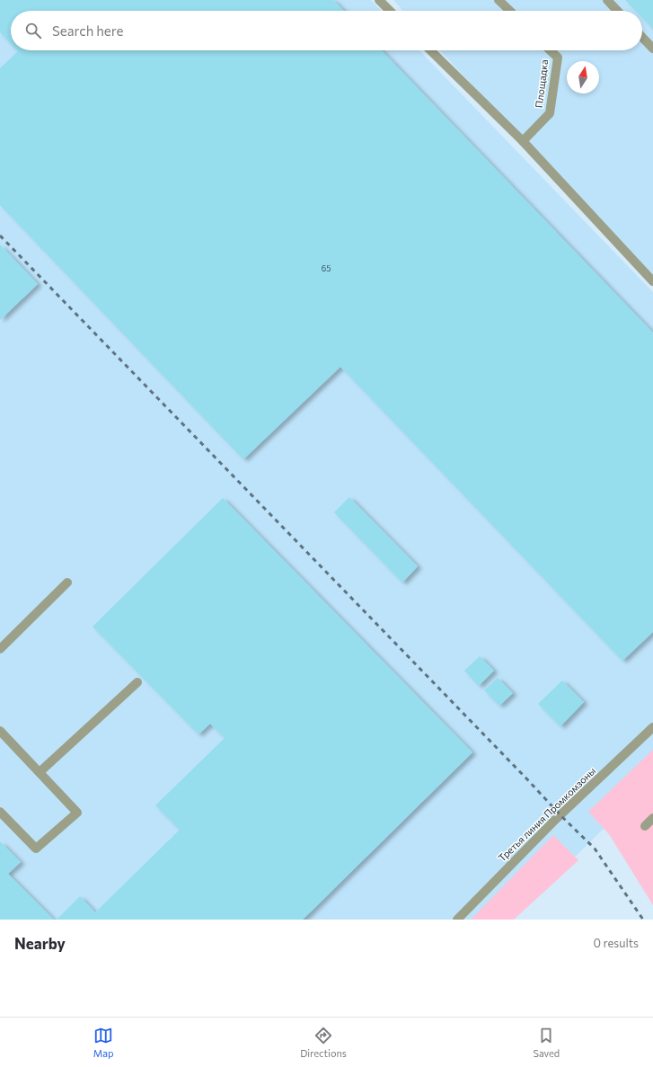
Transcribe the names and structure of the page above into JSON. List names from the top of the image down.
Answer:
{
  "streets": {
    "lane": ["Площадка", "Третья линия Промкомзоны"]
  },
  "house_numbers": ["65"],
  "north": "top",
  "page": {
    "search": "Search here",
    "heading": ["Nearby", "0 results"],
    "nav": ["Map", "Directions", "Saved"]
  }
}
